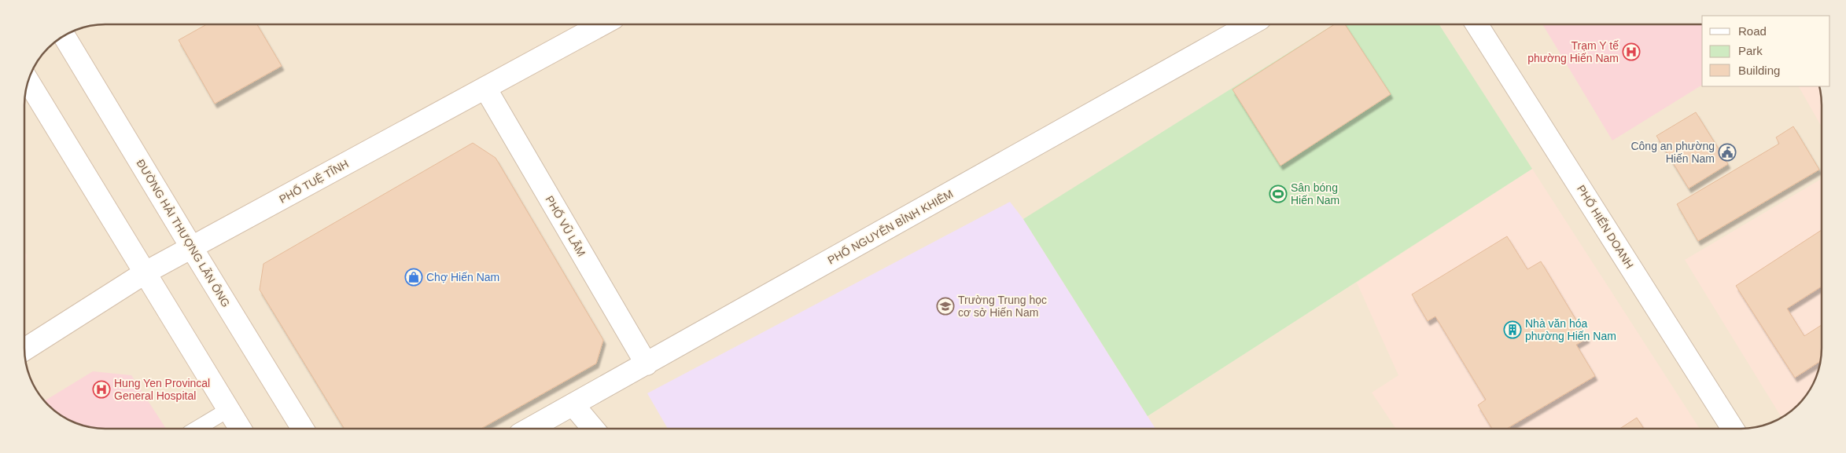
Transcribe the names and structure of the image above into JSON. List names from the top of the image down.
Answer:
{
  "streets": {
    "street": [
      "PHỐ TUỆ TĨNH",
      "PHỐ VŨ LÃM",
      "PHỐ NGUYỄN BỈNH KHIÊM",
      "PHỐ HIẾN DOANH",
      "ĐƯỜNG HẢI THƯỢNG LÃN ÔNG"
    ]
  },
  "crossings": [
    ["PHỐ TUỆ TĨNH", "PHỐ VŨ LÃM"],
    ["PHỐ TUỆ TĨNH", "ĐƯỜNG HẢI THƯỢNG LÃN ÔNG"],
    ["PHỐ VŨ LÃM", "PHỐ NGUYỄN BỈNH KHIÊM"]
  ],
  "places": {
    "hospital": ["Trạm Y tế phường Hiến Nam", "Hung Yen Provincal General Hospital"],
    "public building": ["Công an phường Hiến Nam"],
    "sports": ["Sân bóng Hiến Nam"],
    "shop": ["Chợ Hiến Nam"],
    "school or university": ["Trường Trung học cơ sở Hiến Nam"],
    "building": ["Nhà văn hóa phường Hiến Nam"]
  },
  "legend": ["Road", "Park", "Building"]
}
